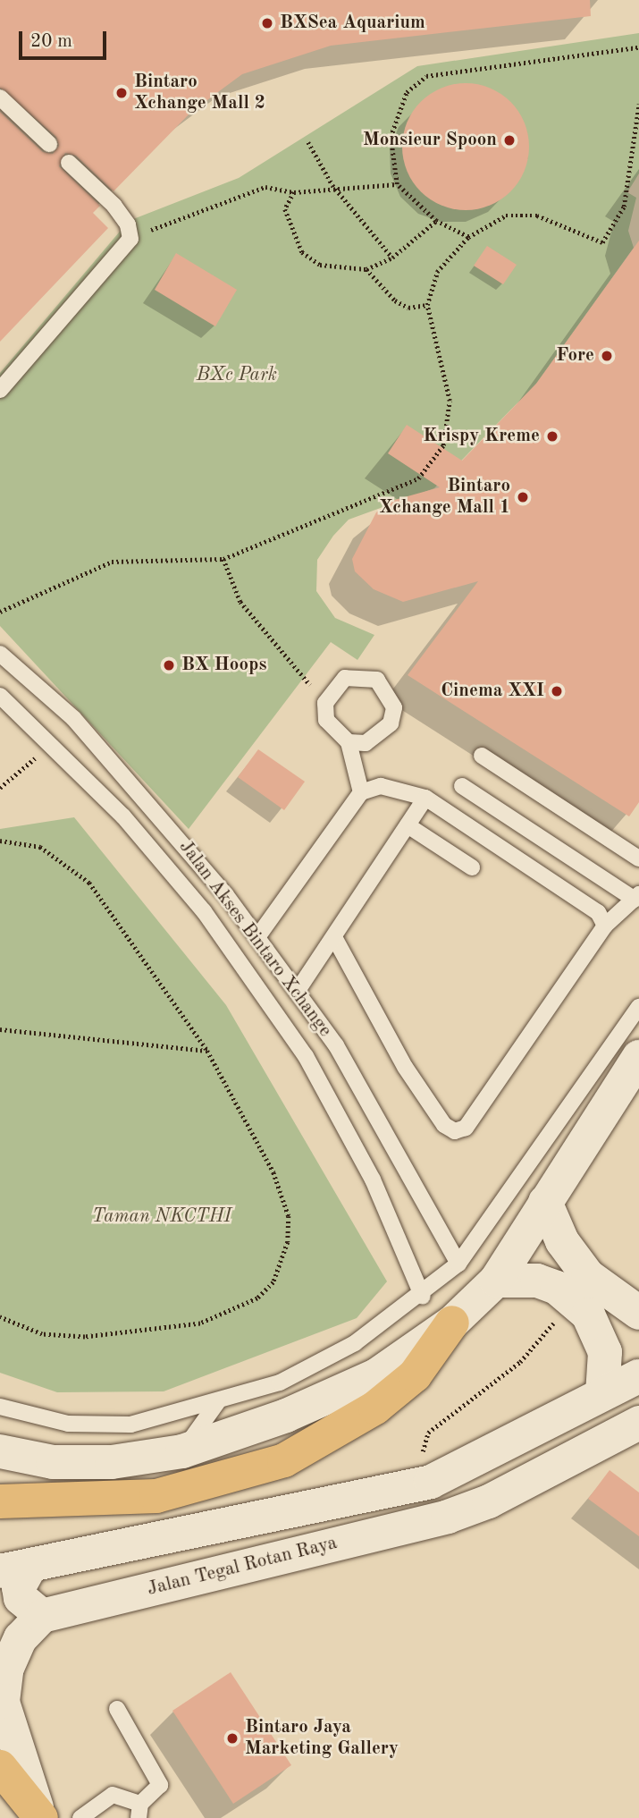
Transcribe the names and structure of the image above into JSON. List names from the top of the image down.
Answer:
{
  "streets": {
    "main road": ["Jalan Tegal Rotan Raya"],
    "lane": ["Jalan Akses Bintaro Xchange"]
  },
  "parks": ["BXc Park", "Taman NKCTHI"],
  "places": [
    "BXSea Aquarium",
    "Bintaro Xchange Mall 2",
    "Monsieur Spoon",
    "Fore",
    "Krispy Kreme",
    "Bintaro Xchange Mall 1",
    "BX Hoops",
    "Cinema XXI",
    "Bintaro Jaya Marketing Gallery"
  ],
  "scale_bar": "20 m"
}
